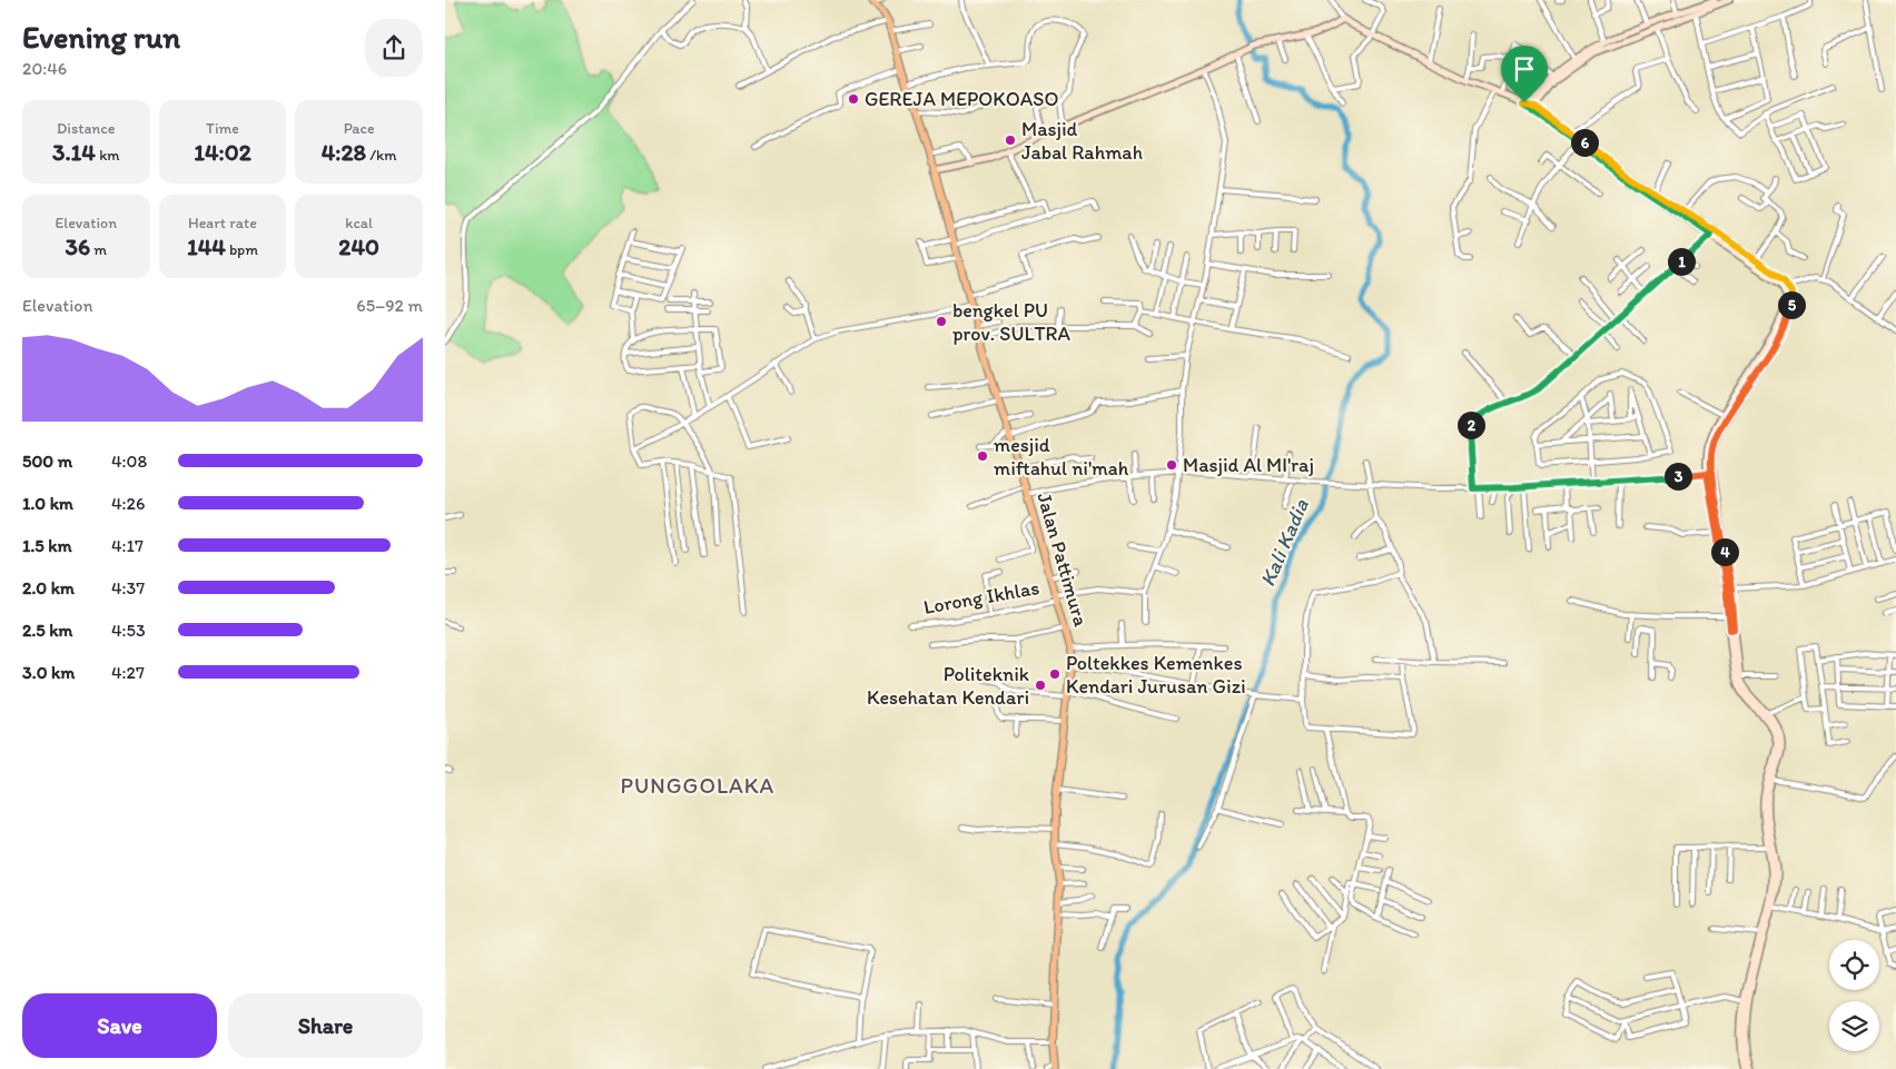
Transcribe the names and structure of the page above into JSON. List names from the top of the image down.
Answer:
{
  "streets": {
    "highway": ["Jalan Pattimura"],
    "street": ["Lorong Ikhlas"]
  },
  "crossings": [
    ["Jalan Pattimura", "Lorong Ikhlas"]
  ],
  "districts": ["PUNGGOLAKA"],
  "water": ["Kali Kadia"],
  "places": [
    "GEREJA MEPOKOASO",
    "Masjid Jabal Rahmah",
    "bengkel PU prov. SULTRA",
    "mesjid miftahul ni'mah",
    "Masjid Al MI'raj",
    "Poltekkes Kemenkes Kendari Jurusan Gizi",
    "Politeknik Kesehatan Kendari"
  ],
  "page": {
    "heading": ["Evening run", "20:46"],
    "stats": [
      ["Distance", "3.14 km"],
      ["Time", "14:02"],
      ["Pace", "4:28 /km"],
      ["Elevation", "36 m"],
      ["Heart rate", "144 bpm"],
      ["kcal", "240"]
    ],
    "pins": [
      "6",
      "1",
      "5",
      "2",
      "3",
      "4"
    ],
    "chart": ["Elevation", "65–92 m"],
    "list": [
      {
        "name": "500 m",
        "note": "4:08"
      },
      {
        "name": "1.0 km",
        "note": "4:26"
      },
      {
        "name": "1.5 km",
        "note": "4:17"
      },
      {
        "name": "2.0 km",
        "note": "4:37"
      },
      {
        "name": "2.5 km",
        "note": "4:53"
      },
      {
        "name": "3.0 km",
        "note": "4:27"
      }
    ],
    "buttons": ["Save", "Share"]
  }
}
